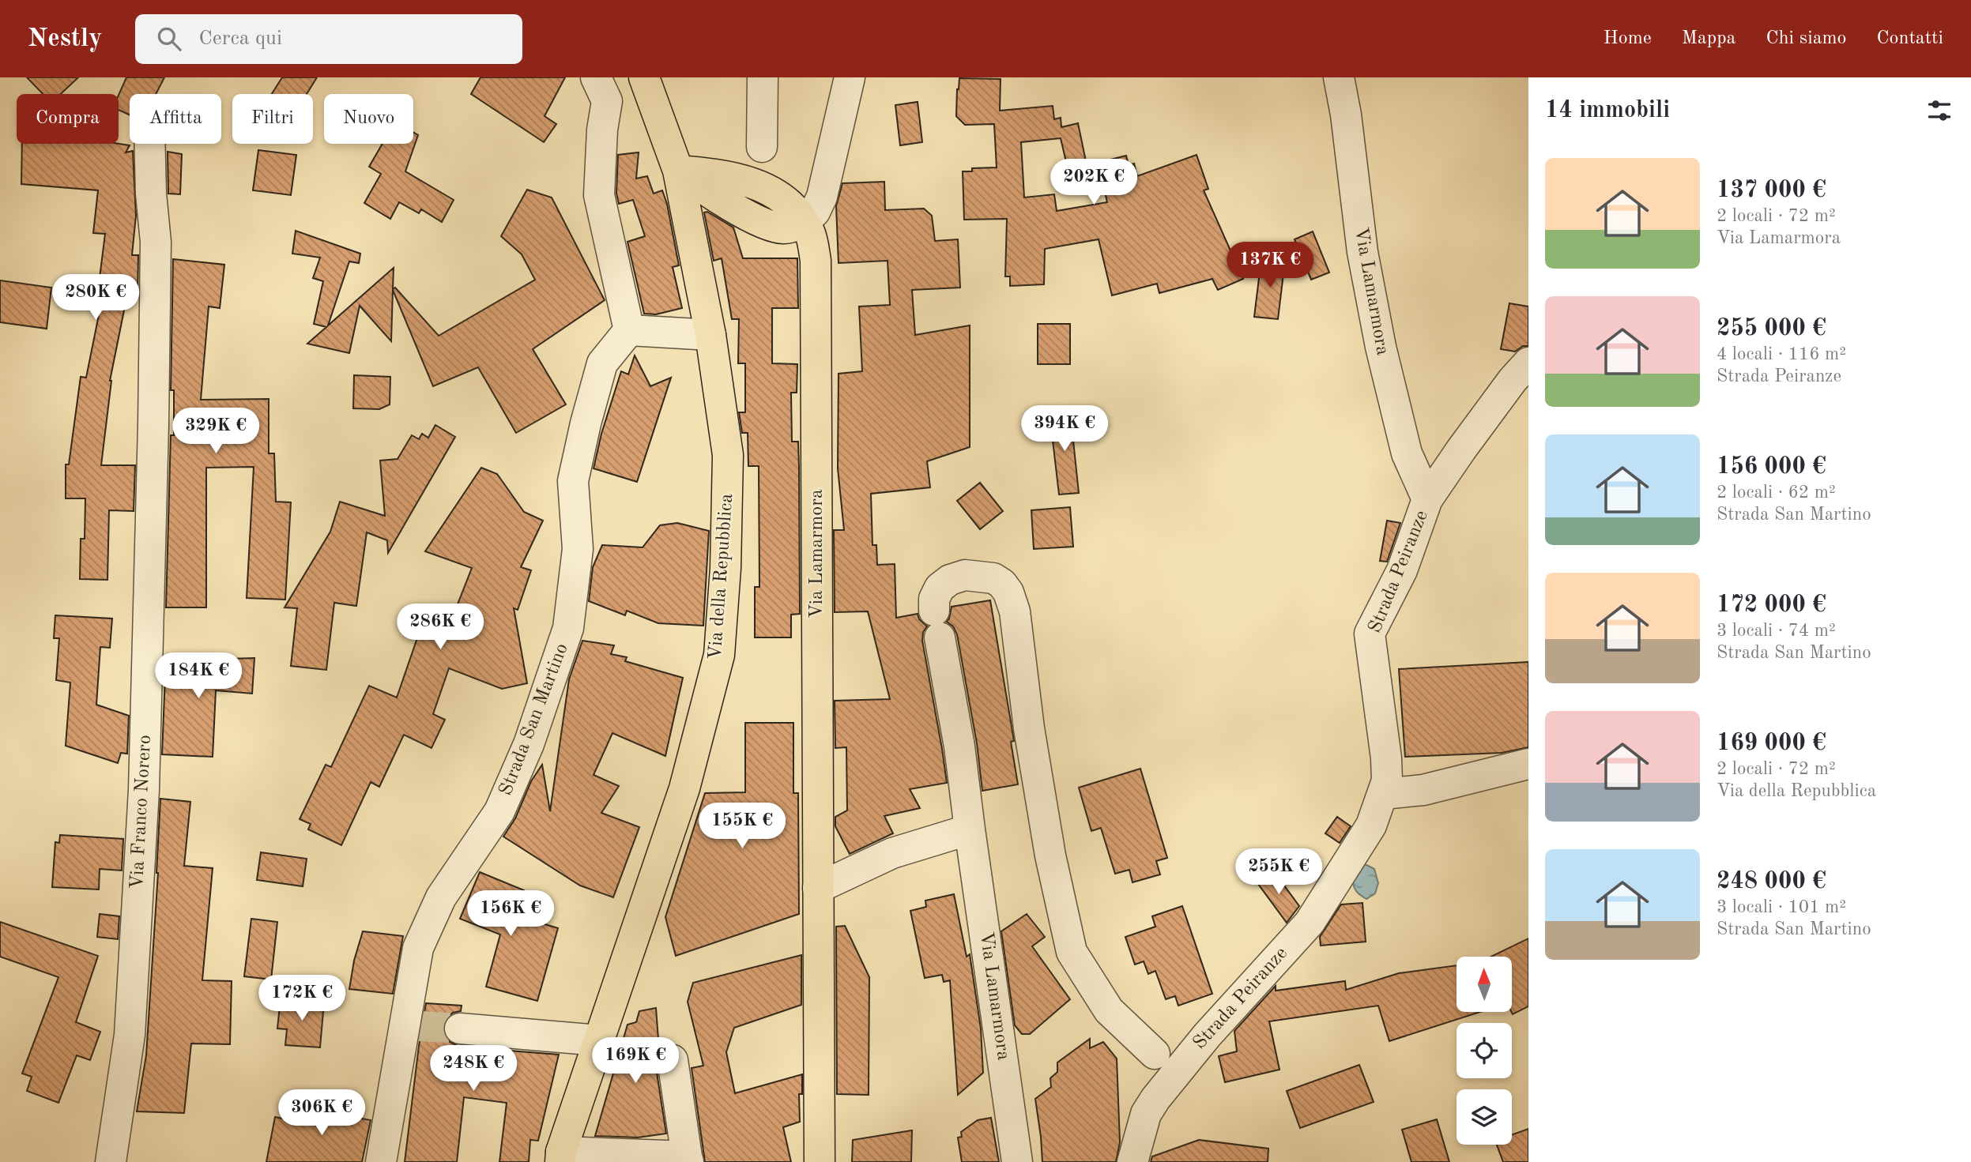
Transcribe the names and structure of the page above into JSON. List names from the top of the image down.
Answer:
{
  "streets": {
    "main road": ["Via Lamarmora", "Via della Repubblica"],
    "street": ["Strada Peiranze", "Strada San Martino", "Via Franco Norero"]
  },
  "crossings": [
    ["Via Lamarmora", "Strada Peiranze"]
  ],
  "north": "top",
  "page": {
    "header": "Nestly",
    "search": "Cerca qui",
    "nav": [
      "Home",
      "Mappa",
      "Chi siamo",
      "Contatti"
    ],
    "heading": "14 immobili",
    "chip": [
      "Compra",
      "Affitta",
      "Filtri",
      "Nuovo"
    ],
    "list": [
      {
        "name": "137 000 €",
        "note": "2 locali · 72 m² · Via Lamarmora"
      },
      {
        "name": "255 000 €",
        "note": "4 locali · 116 m² · Strada Peiranze"
      },
      {
        "name": "156 000 €",
        "note": "2 locali · 62 m² · Strada San Martino"
      },
      {
        "name": "172 000 €",
        "note": "3 locali · 74 m² · Strada San Martino"
      },
      {
        "name": "169 000 €",
        "note": "2 locali · 72 m² · Via della Repubblica"
      },
      {
        "name": "248 000 €",
        "note": "3 locali · 101 m² · Strada San Martino"
      }
    ],
    "price": [
      "202K €",
      "137K €",
      "280K €",
      "394K €",
      "329K €",
      "286K €",
      "184K €",
      "155K €",
      "255K €",
      "156K €",
      "172K €",
      "169K €",
      "248K €",
      "306K €"
    ]
  }
}
